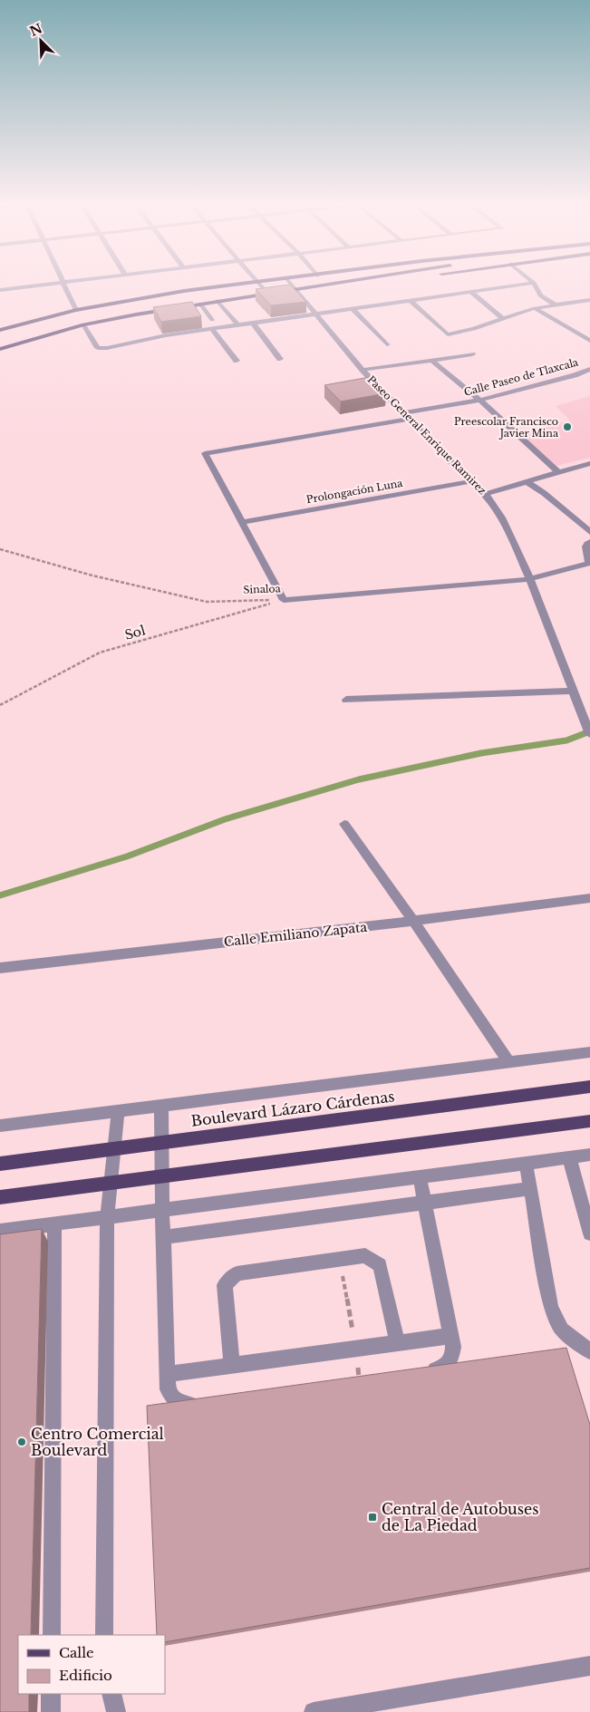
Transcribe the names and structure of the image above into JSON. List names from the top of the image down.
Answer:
{
  "streets": {
    "main road": ["Boulevard Lázaro Cárdenas"],
    "street": [
      "Calle Paseo de Tlaxcala",
      "Paseo General Enrique Ramirez",
      "Prolongación Luna",
      "Sinaloa",
      "Calle Emiliano Zapata"
    ],
    "path": ["Sol"]
  },
  "crossings": [
    ["Calle Paseo de Tlaxcala", "Paseo General Enrique Ramirez"],
    ["Calle Paseo de Tlaxcala", "Prolongación Luna"],
    ["Paseo General Enrique Ramirez", "Prolongación Luna"],
    ["Paseo General Enrique Ramirez", "Sinaloa"],
    ["Sinaloa", "Sol"]
  ],
  "places": {
    "other": ["Preescolar Francisco Javier Mina", "Centro Comercial Boulevard"],
    "transit": ["Central de Autobuses de La Piedad"]
  },
  "legend": ["Calle", "Edificio"],
  "north": "top left"
}
